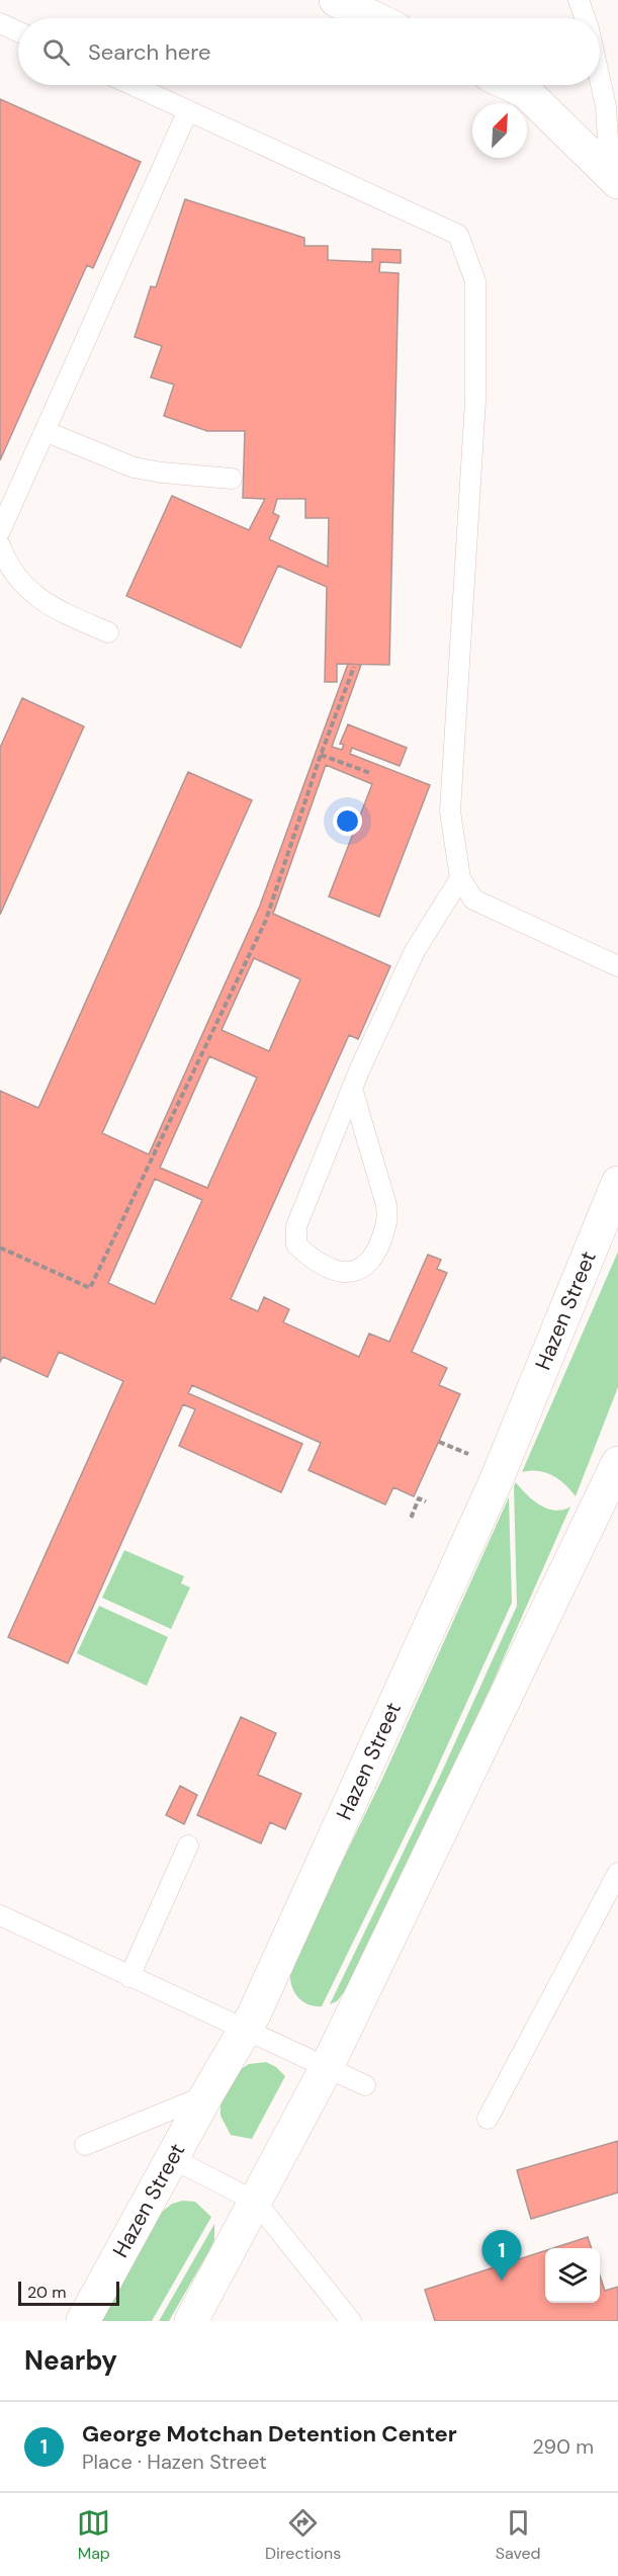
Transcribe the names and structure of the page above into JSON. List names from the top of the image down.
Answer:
{
  "streets": {
    "street": ["Hazen Street"]
  },
  "scale_bar": "20 m",
  "north": "top right",
  "page": {
    "search": "Search here",
    "pins": "1",
    "scale": "20 m",
    "heading": "Nearby",
    "list": [
      {
        "mark": "1",
        "name": "George Motchan Detention Center",
        "note": "Place · Hazen Street",
        "value": "290 m"
      }
    ],
    "nav": ["Map", "Directions", "Saved"]
  }
}
